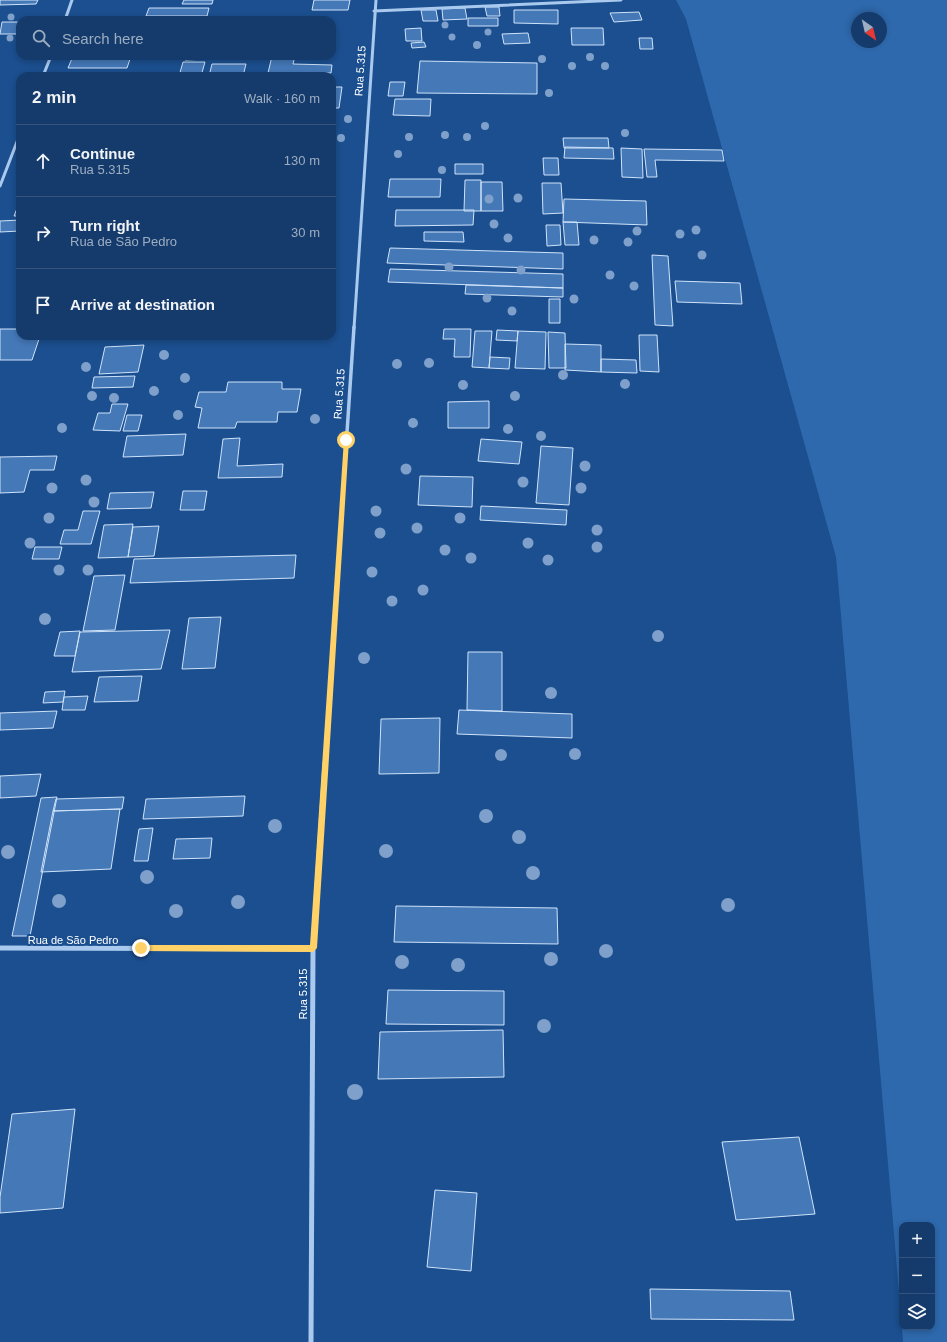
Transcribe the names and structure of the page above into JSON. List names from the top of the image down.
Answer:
{
  "streets": {
    "street": ["Rua 5.315", "Rua de São Pedro"]
  },
  "crossings": [
    ["Rua 5.315", "Rua de São Pedro"]
  ],
  "north": "bottom right",
  "page": {
    "search": "Search here",
    "heading": ["2 min", "Walk · 160 m"],
    "list": [
      ["Continue", "Rua 5.315", "130 m"],
      ["Turn right", "Rua de São Pedro", "30 m"],
      "Arrive at destination"
    ],
    "map_buttons": ["+", "−"]
  }
}
